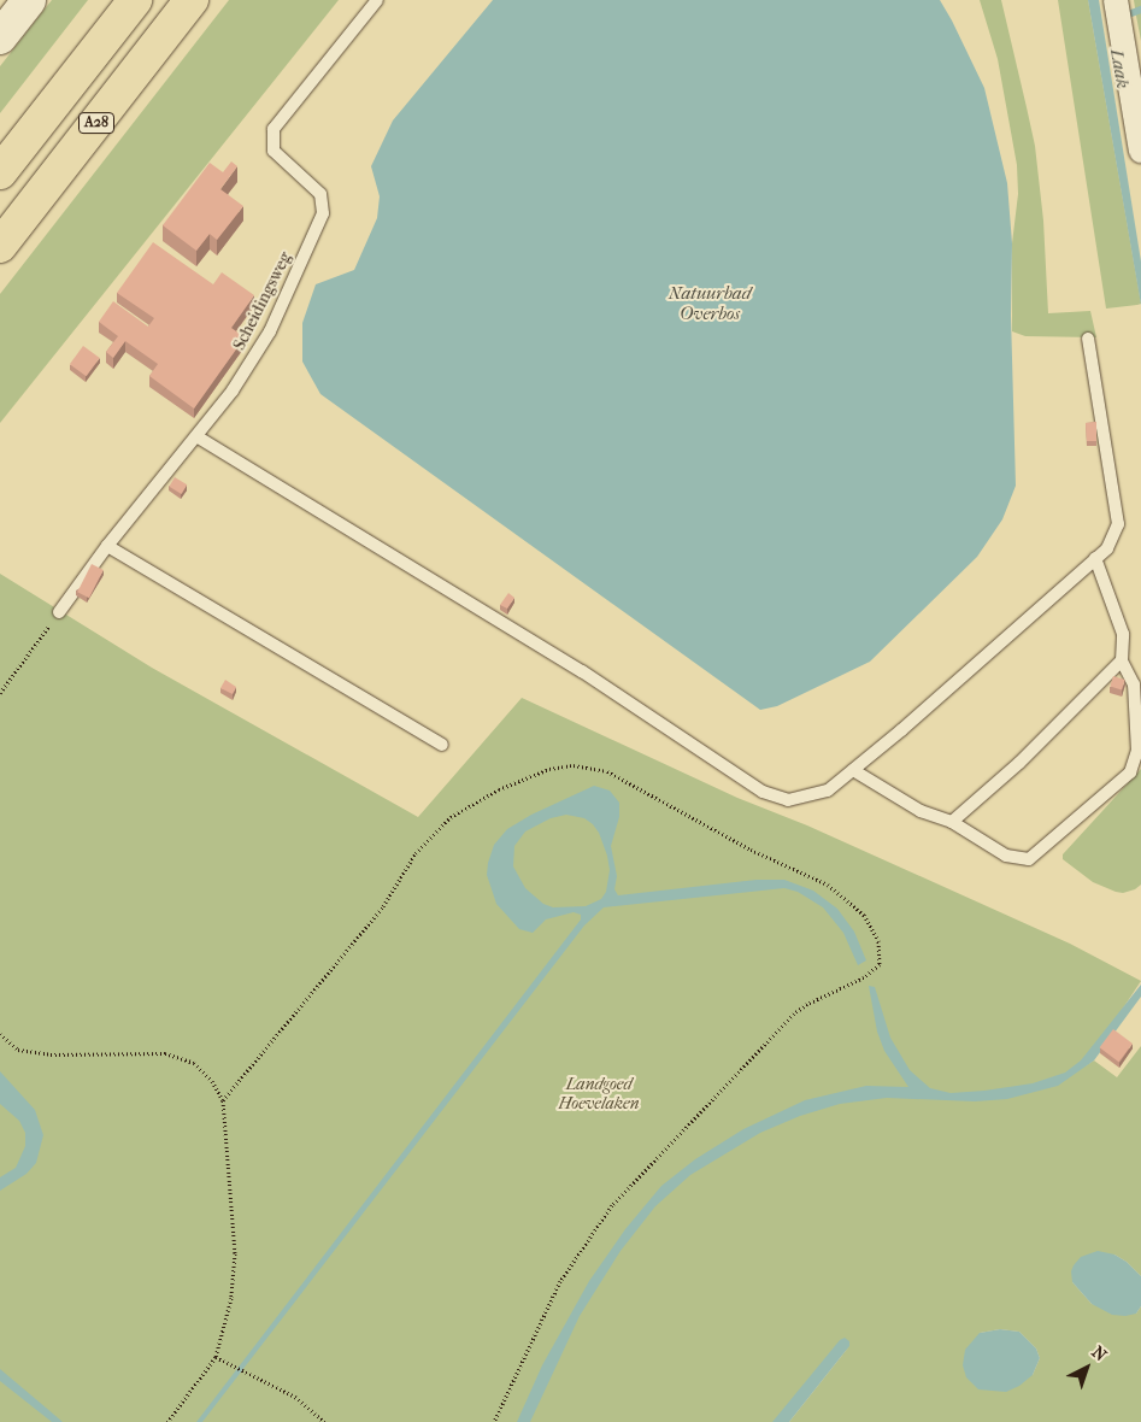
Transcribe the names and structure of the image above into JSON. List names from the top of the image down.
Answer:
{
  "streets": {
    "highway": ["A28"],
    "lane": ["Scheidingsweg"]
  },
  "water": ["Laak", "Natuurbad Overbos"],
  "parks": ["Landgoed Hoevelaken"],
  "north": "top right"
}
